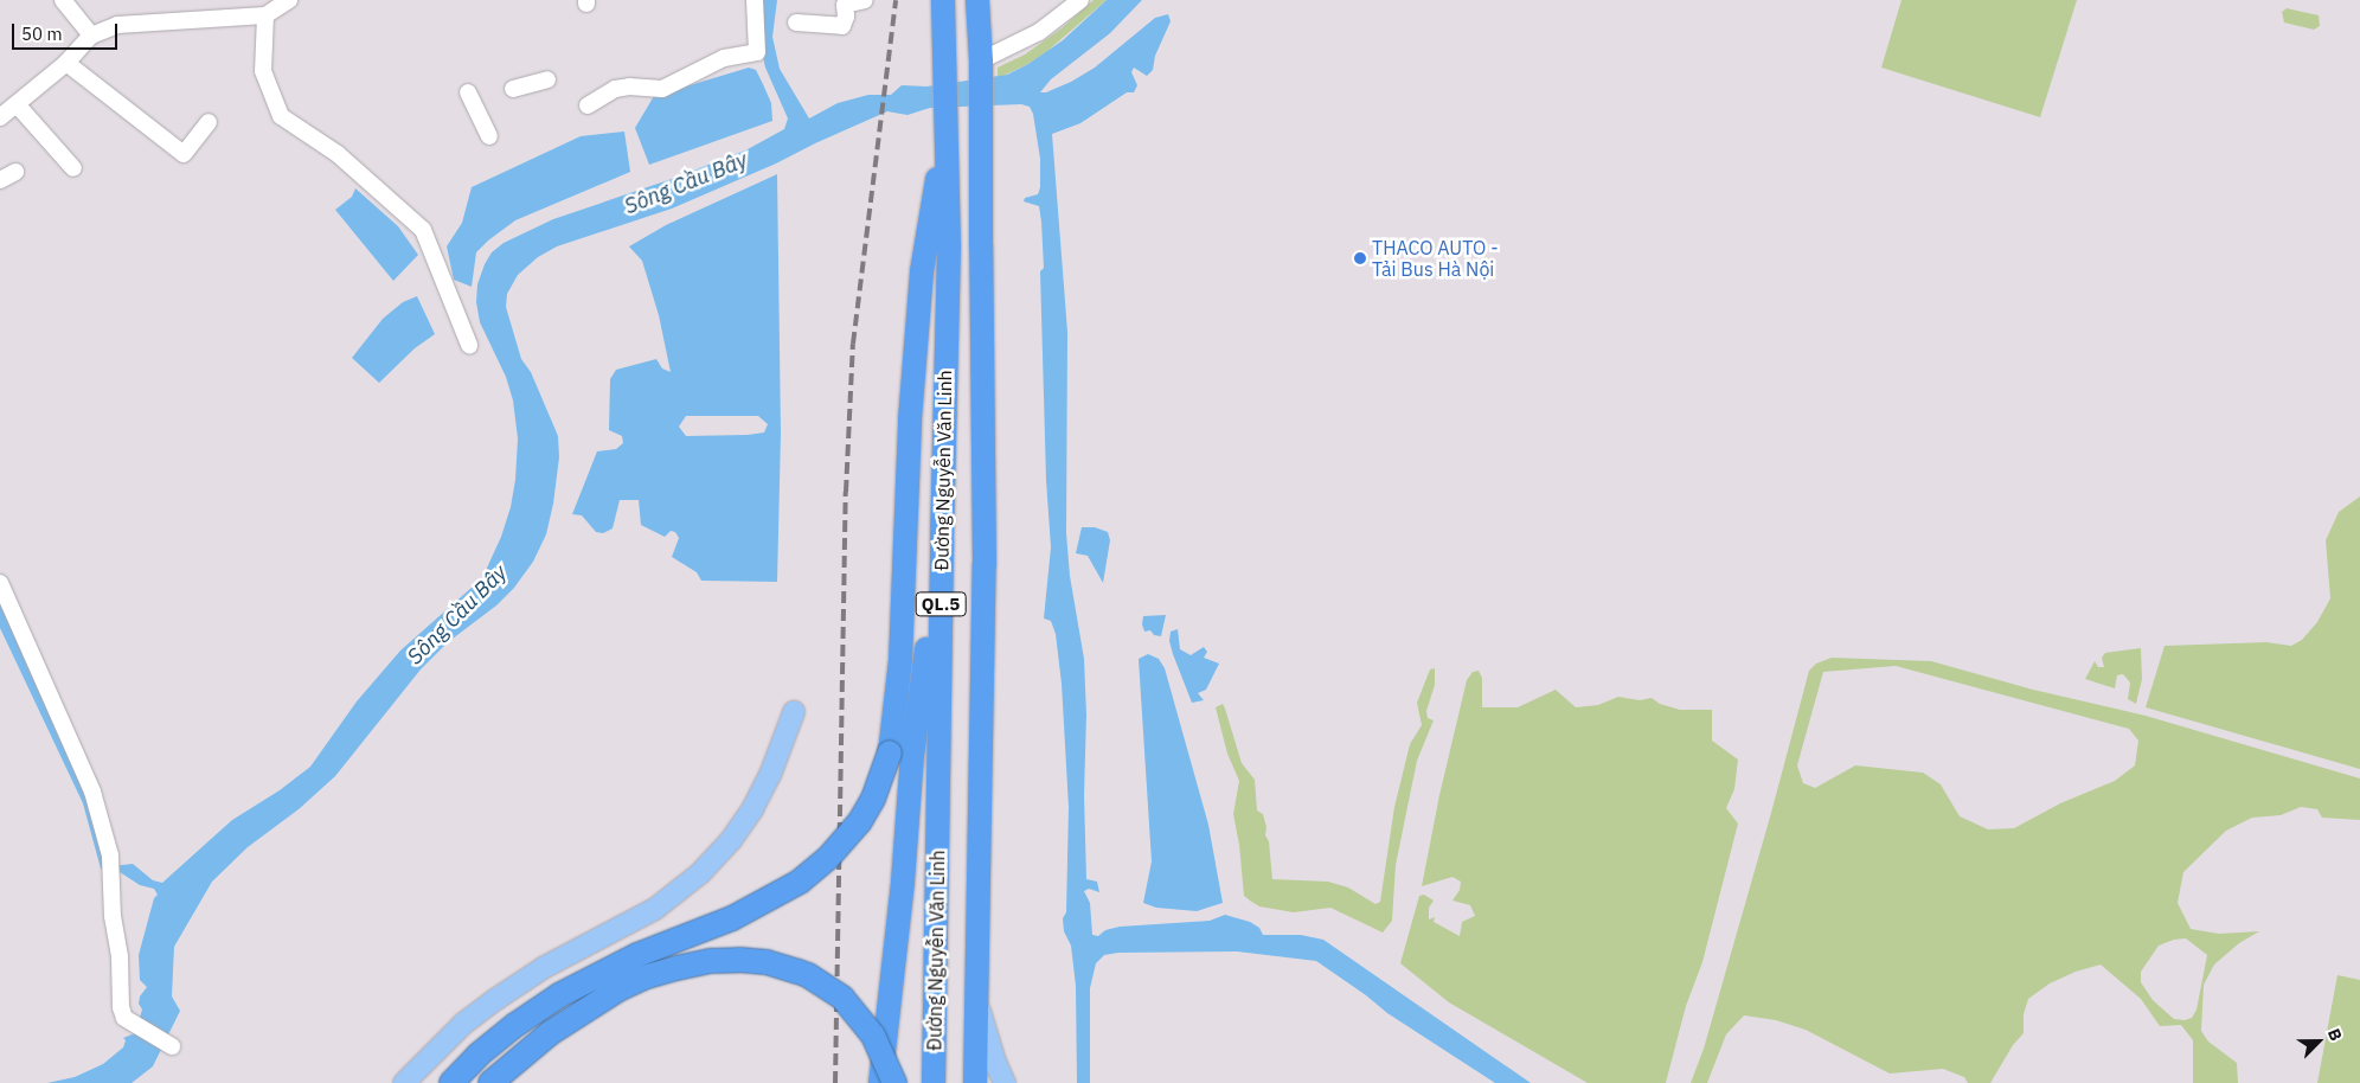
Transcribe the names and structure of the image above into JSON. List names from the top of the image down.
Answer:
{
  "streets": {
    "highway": ["Đường Nguyễn Văn Linh", "QL.5"]
  },
  "water": ["Sông Cầu Bây"],
  "places": ["THACO AUTO - Tải Bus Hà Nội"],
  "scale_bar": "50 m",
  "north": "top right"
}
